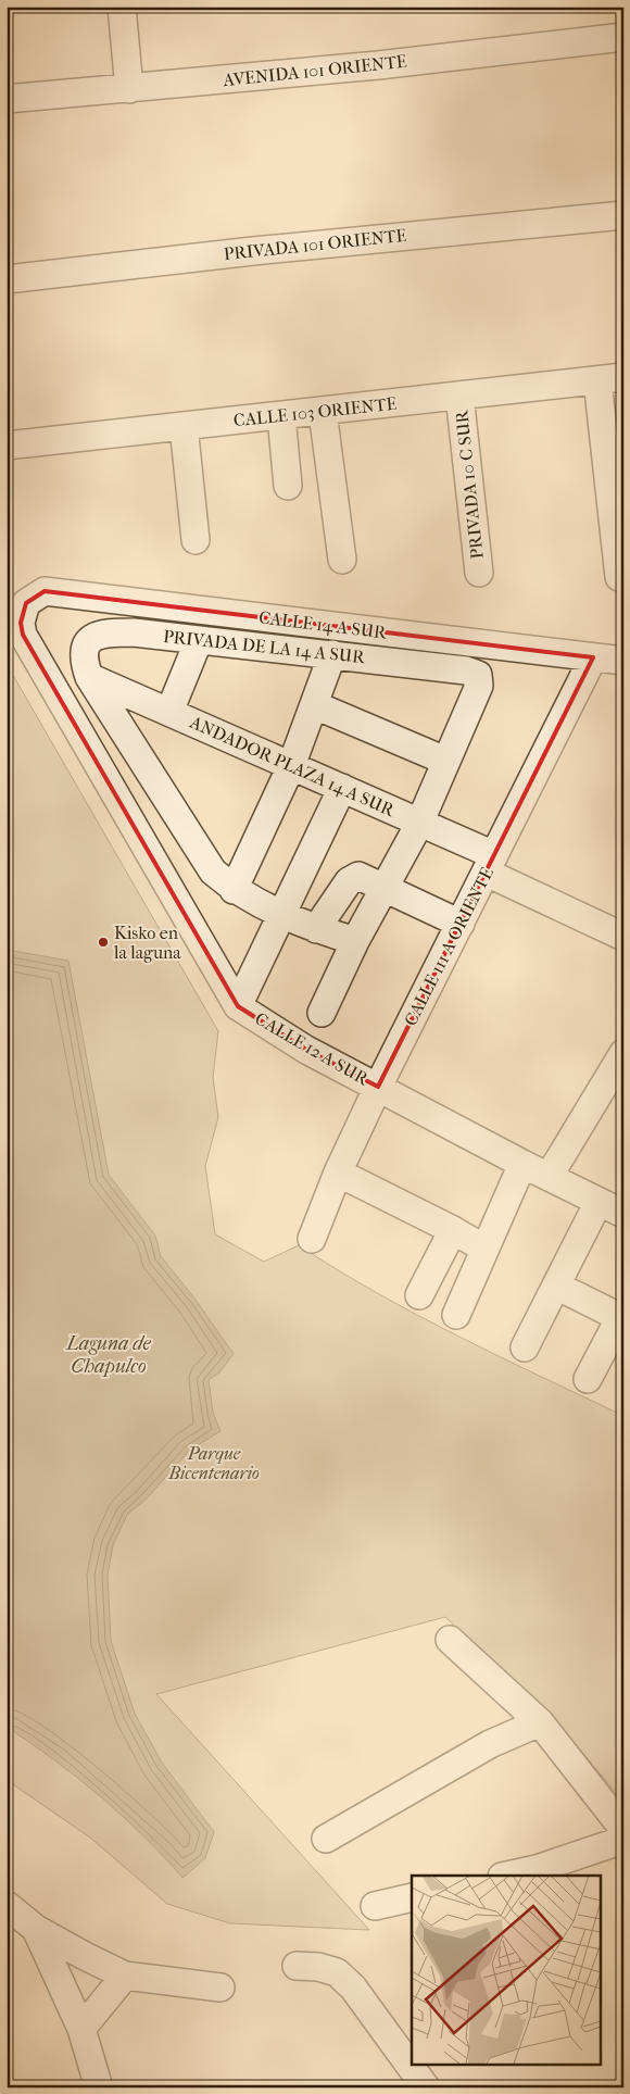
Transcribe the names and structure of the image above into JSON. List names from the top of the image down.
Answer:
{
  "streets": {
    "street": [
      "AVENIDA 101 ORIENTE",
      "PRIVADA 101 ORIENTE",
      "CALLE 103 ORIENTE",
      "PRIVADA 10 C SUR",
      "CALLE 14 A SUR",
      "PRIVADA DE LA 14 A SUR",
      "ANDADOR PLAZA 14 A SUR",
      "CALLE 111 A ORIENTE",
      "CALLE 12 A SUR"
    ]
  },
  "crossings": [
    ["CALLE 103 ORIENTE", "PRIVADA 10 C SUR"],
    ["CALLE 14 A SUR", "CALLE 111 A ORIENTE"],
    ["CALLE 14 A SUR", "CALLE 12 A SUR"],
    ["PRIVADA DE LA 14 A SUR", "ANDADOR PLAZA 14 A SUR"],
    ["ANDADOR PLAZA 14 A SUR", "CALLE 111 A ORIENTE"],
    ["CALLE 111 A ORIENTE", "CALLE 12 A SUR"]
  ],
  "water": ["Laguna de Chapulco"],
  "parks": ["Parque Bicentenario"],
  "places": ["Kisko en la laguna"]
}
